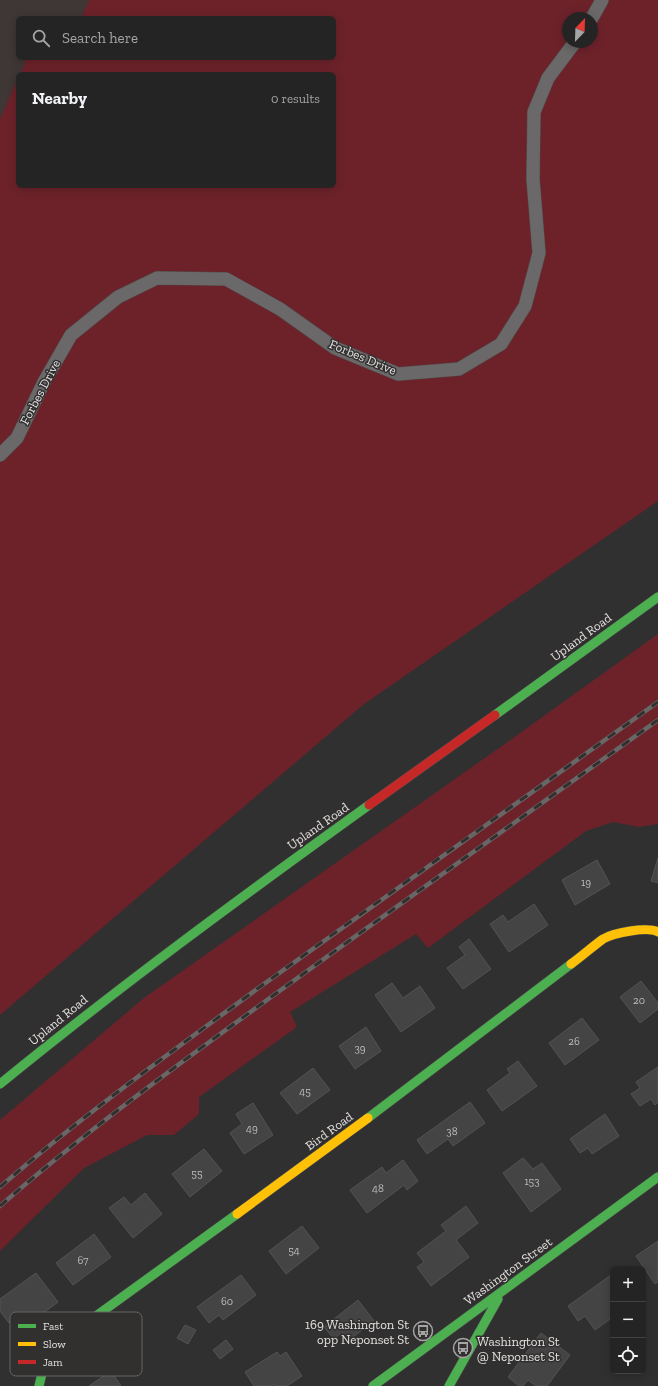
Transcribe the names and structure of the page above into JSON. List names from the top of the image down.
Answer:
{
  "streets": {
    "street": ["Upland Road", "Bird Road", "Washington Street"],
    "lane": ["Forbes Drive"]
  },
  "places": {
    "bus stop": ["169 Washington St opp Neponset St", "Washington St @ Neponset St"]
  },
  "house_numbers": [
    "19",
    "20",
    "26",
    "39",
    "45",
    "49",
    "38",
    "55",
    "153",
    "48",
    "54",
    "67",
    "60"
  ],
  "legend": ["Fast", "Slow", "Jam"],
  "north": "top right",
  "page": {
    "search": "Search here",
    "heading": ["Nearby", "0 results"],
    "map_buttons": ["+", "−"]
  }
}
